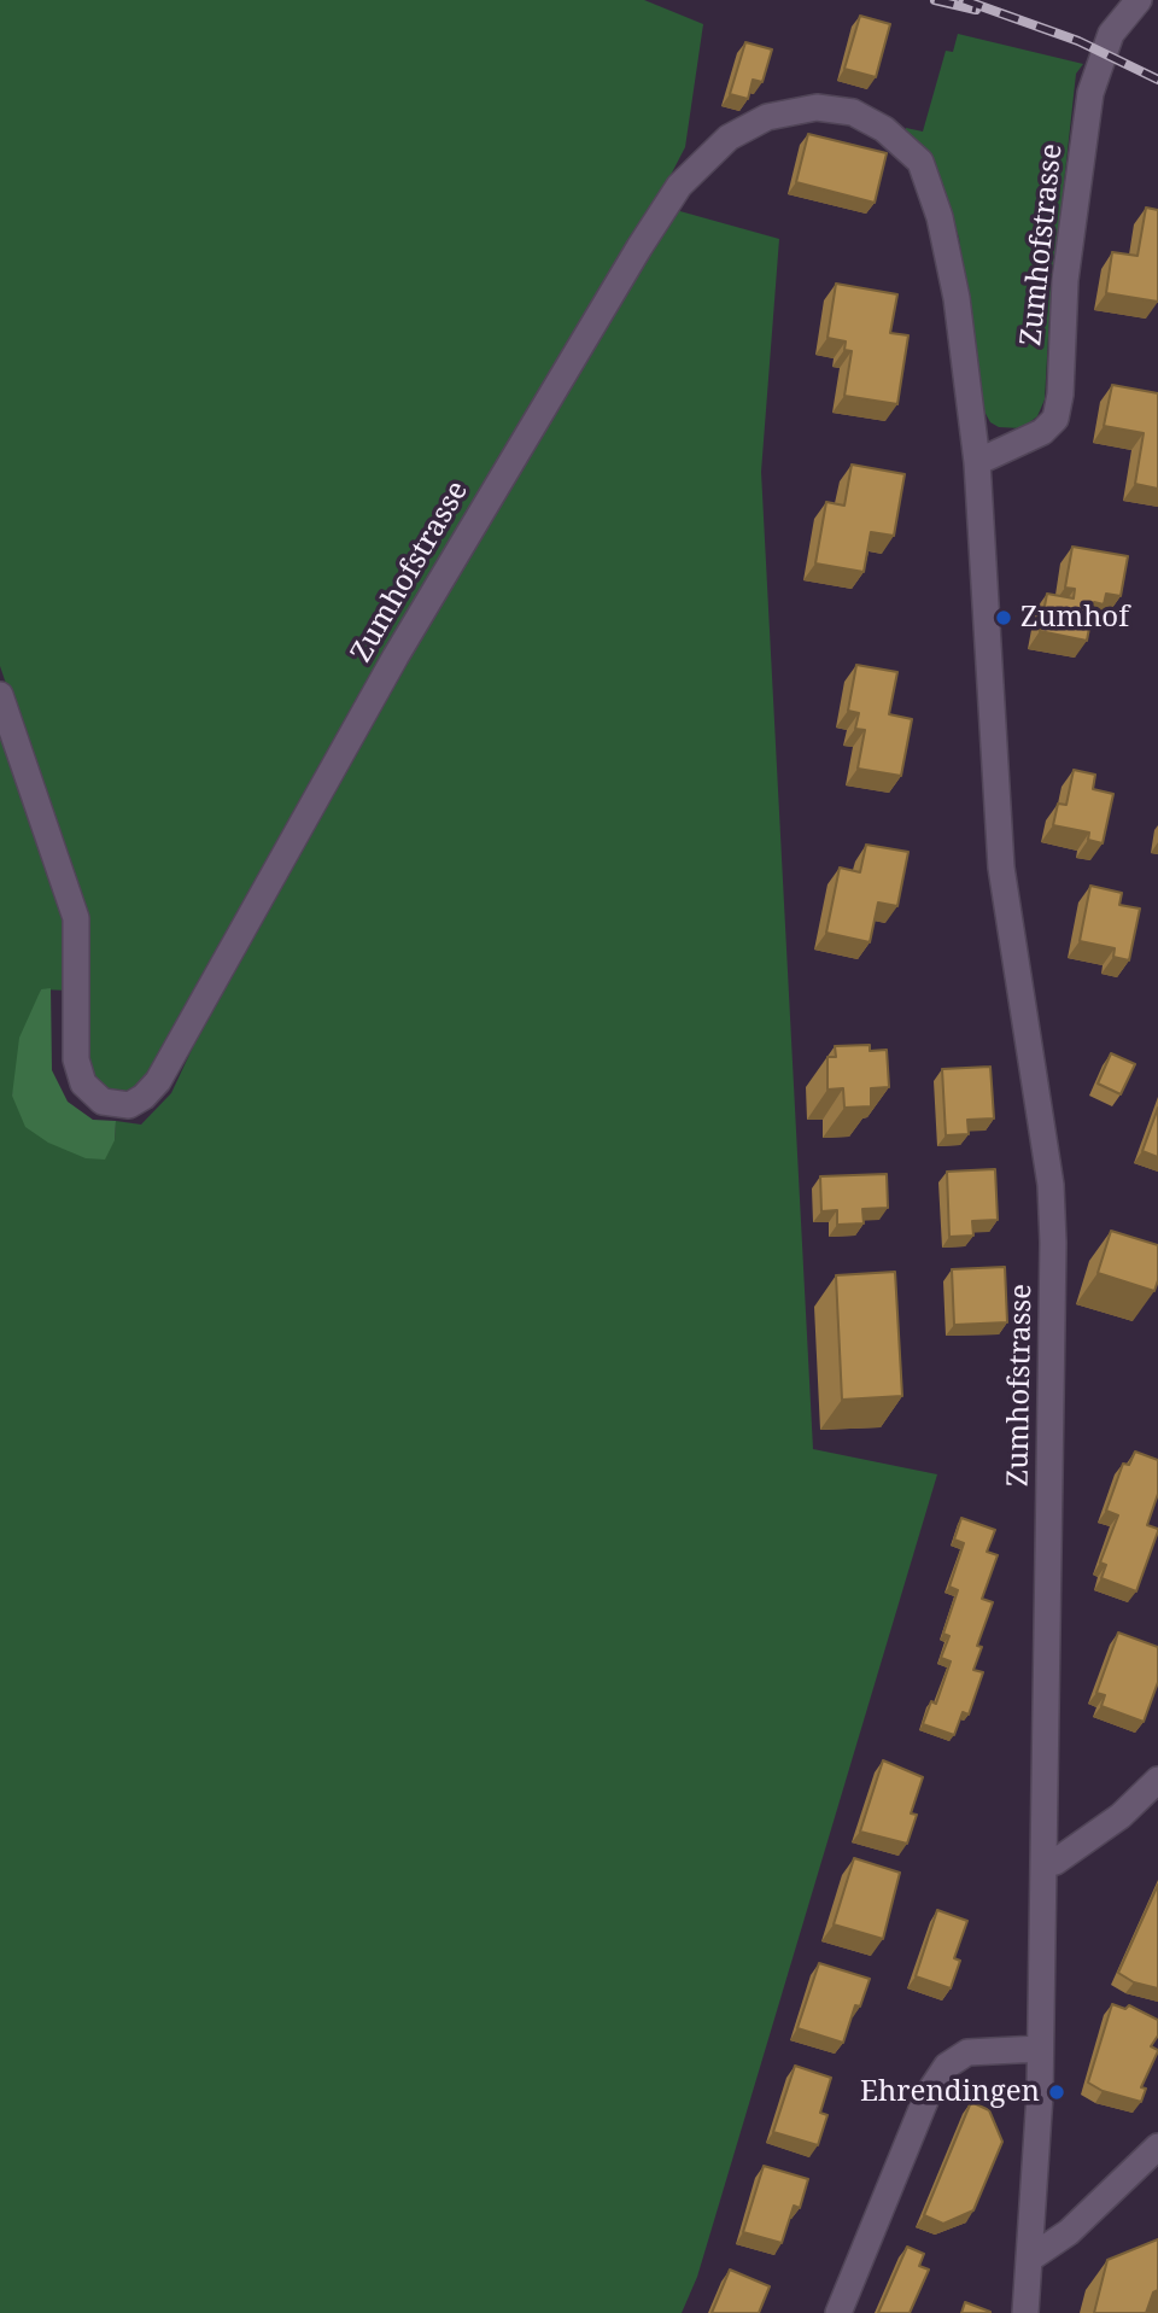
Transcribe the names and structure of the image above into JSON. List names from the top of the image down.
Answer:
{
  "streets": {
    "street": ["Zumhofstrasse"]
  },
  "places": ["Zumhof", "Ehrendingen"]
}
